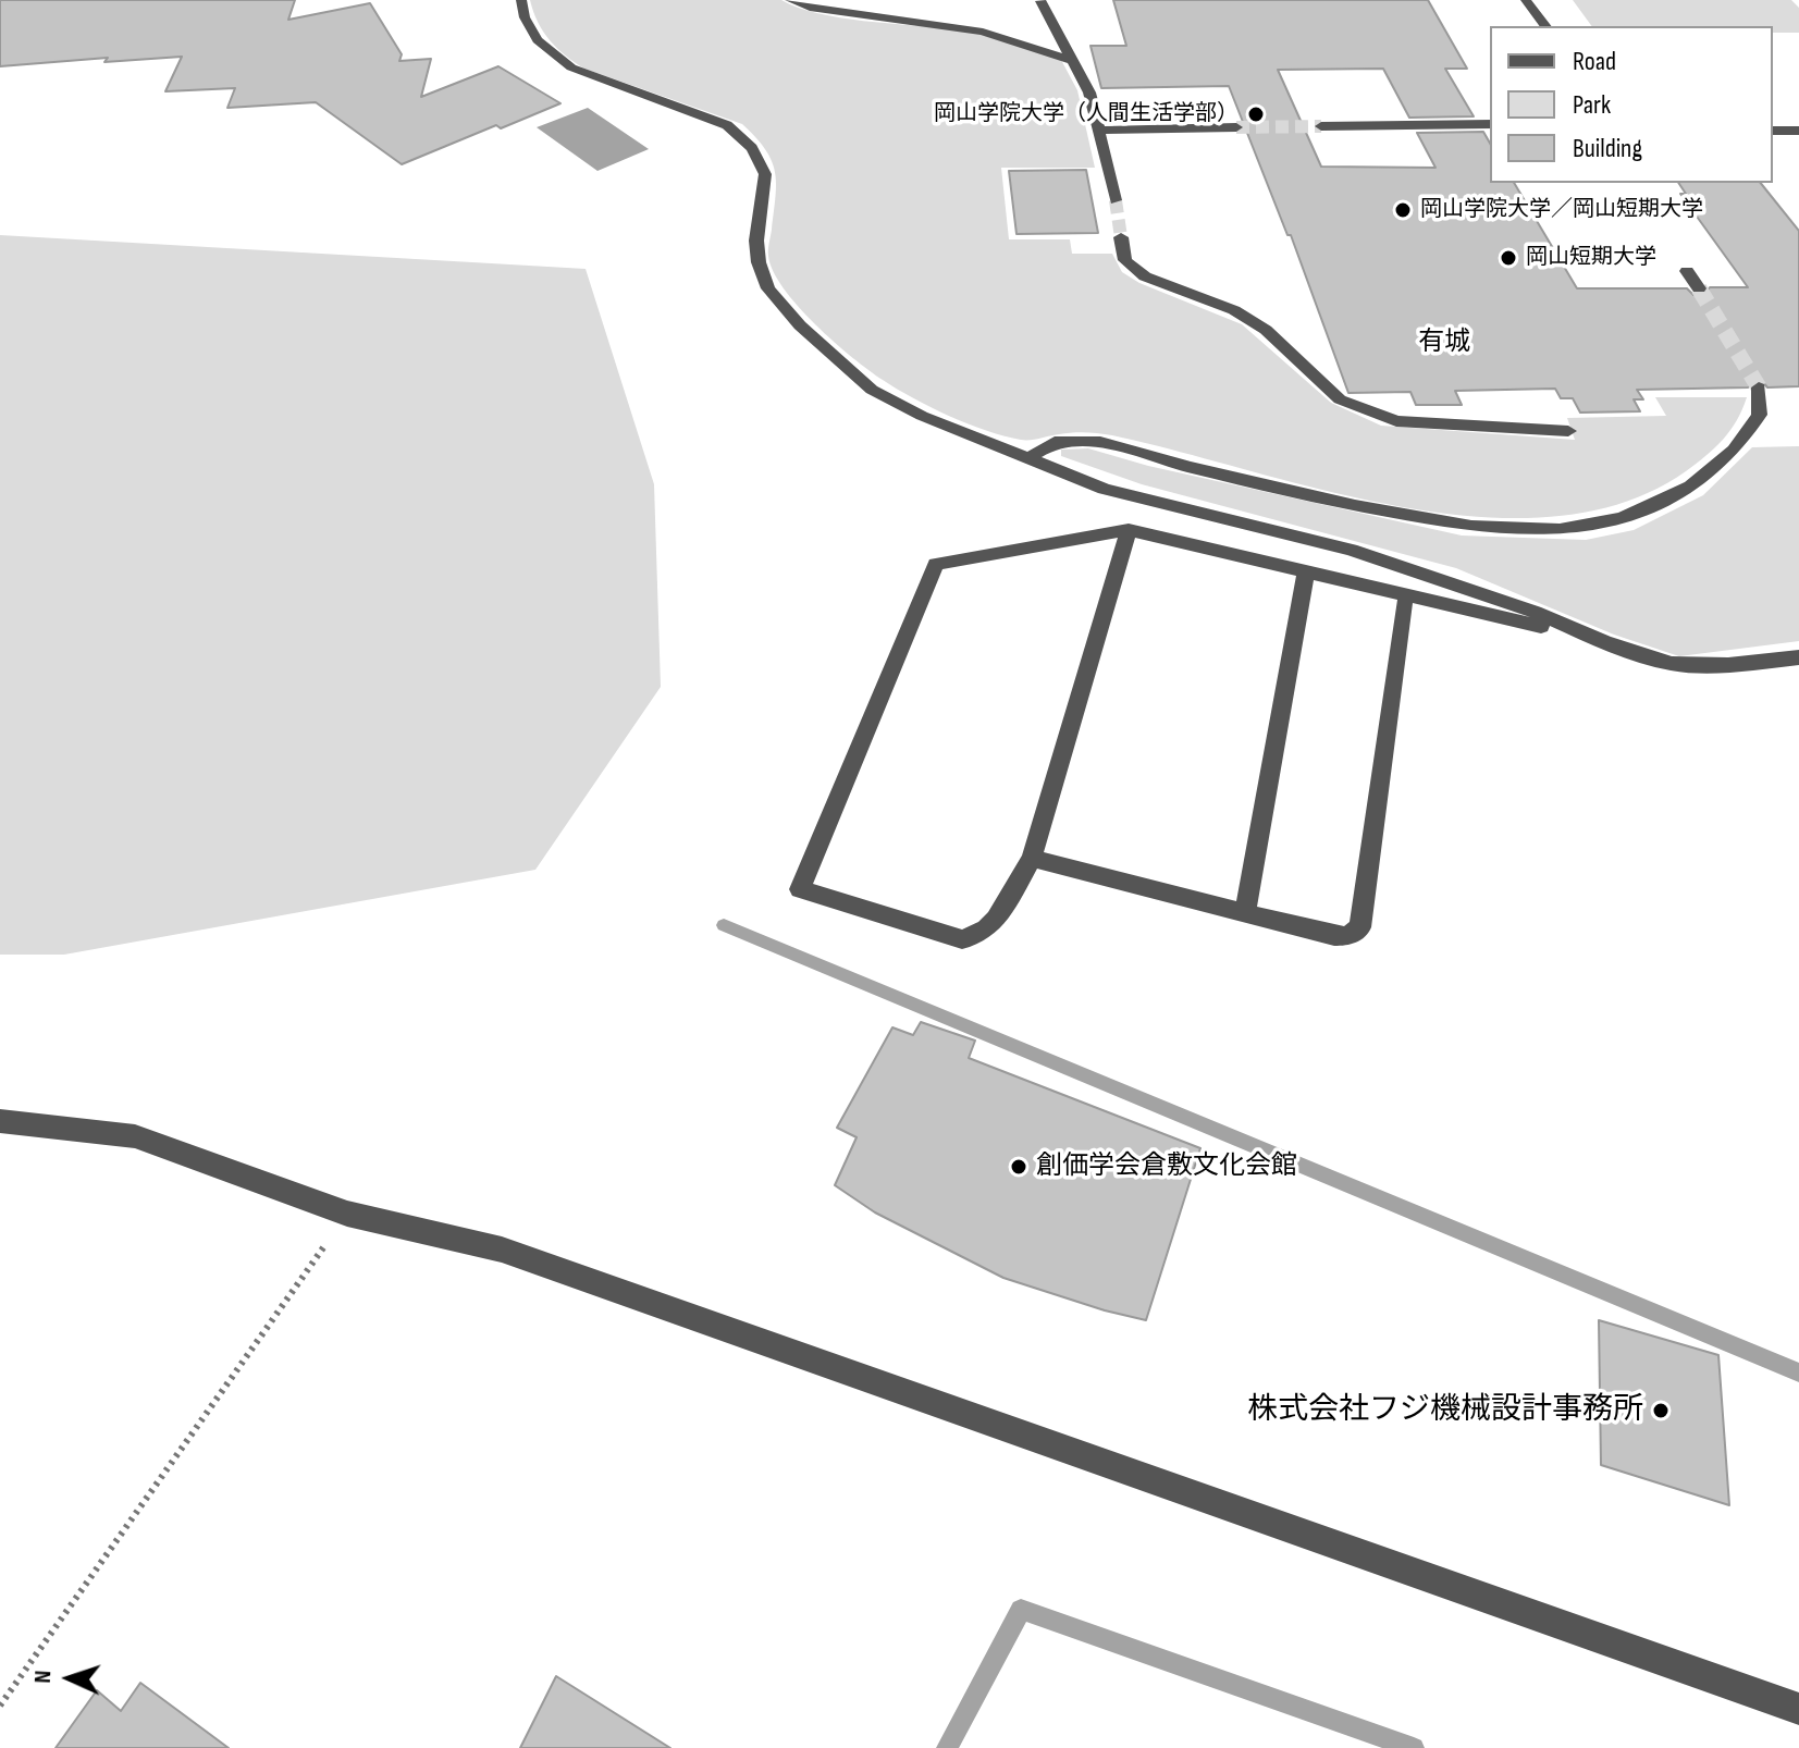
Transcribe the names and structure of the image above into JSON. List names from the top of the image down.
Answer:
{
  "districts": ["有城"],
  "places": [
    "岡山学院大学（人間生活学部）",
    "岡山学院大学／岡山短期大学",
    "岡山短期大学",
    "創価学会倉敷文化会館",
    "株式会社フジ機械設計事務所"
  ],
  "legend": ["Road", "Park", "Building"],
  "north": "left"
}
